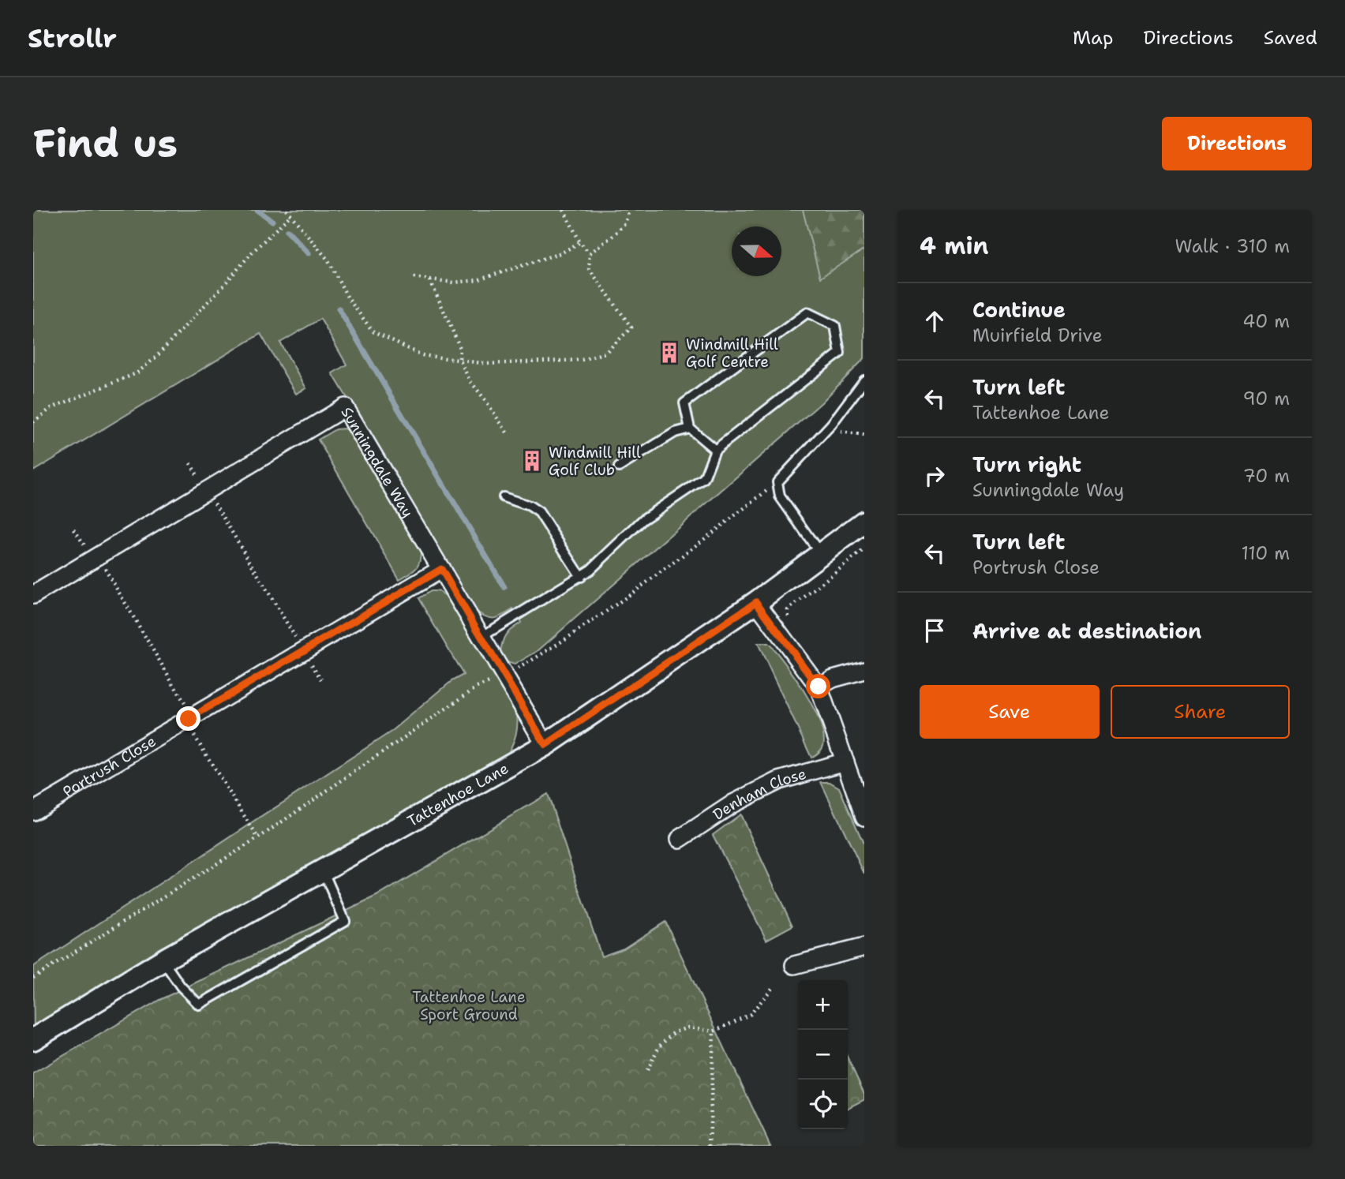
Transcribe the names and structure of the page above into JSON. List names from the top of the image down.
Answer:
{
  "streets": {
    "street": [
      "Sunningdale Way",
      "Portrush Close",
      "Tattenhoe Lane",
      "Denham Close"
    ]
  },
  "crossings": [
    ["Sunningdale Way", "Portrush Close"],
    ["Sunningdale Way", "Tattenhoe Lane"]
  ],
  "parks": ["Tattenhoe Lane Sport Ground"],
  "places": {
    "building": ["Windmill Hill Golf Centre", "Windmill Hill Golf Club"]
  },
  "north": "right",
  "page": {
    "header": "Strollr",
    "nav": ["Map", "Directions", "Saved"],
    "buttons": [
      "Directions",
      ["Save", "Share"]
    ],
    "title": "Find us",
    "heading": ["4 min", "Walk · 310 m"],
    "list": [
      ["Continue", "Muirfield Drive", "40 m"],
      ["Turn left", "Tattenhoe Lane", "90 m"],
      ["Turn right", "Sunningdale Way", "70 m"],
      ["Turn left", "Portrush Close", "110 m"],
      "Arrive at destination"
    ],
    "map_buttons": ["+", "−"]
  }
}
